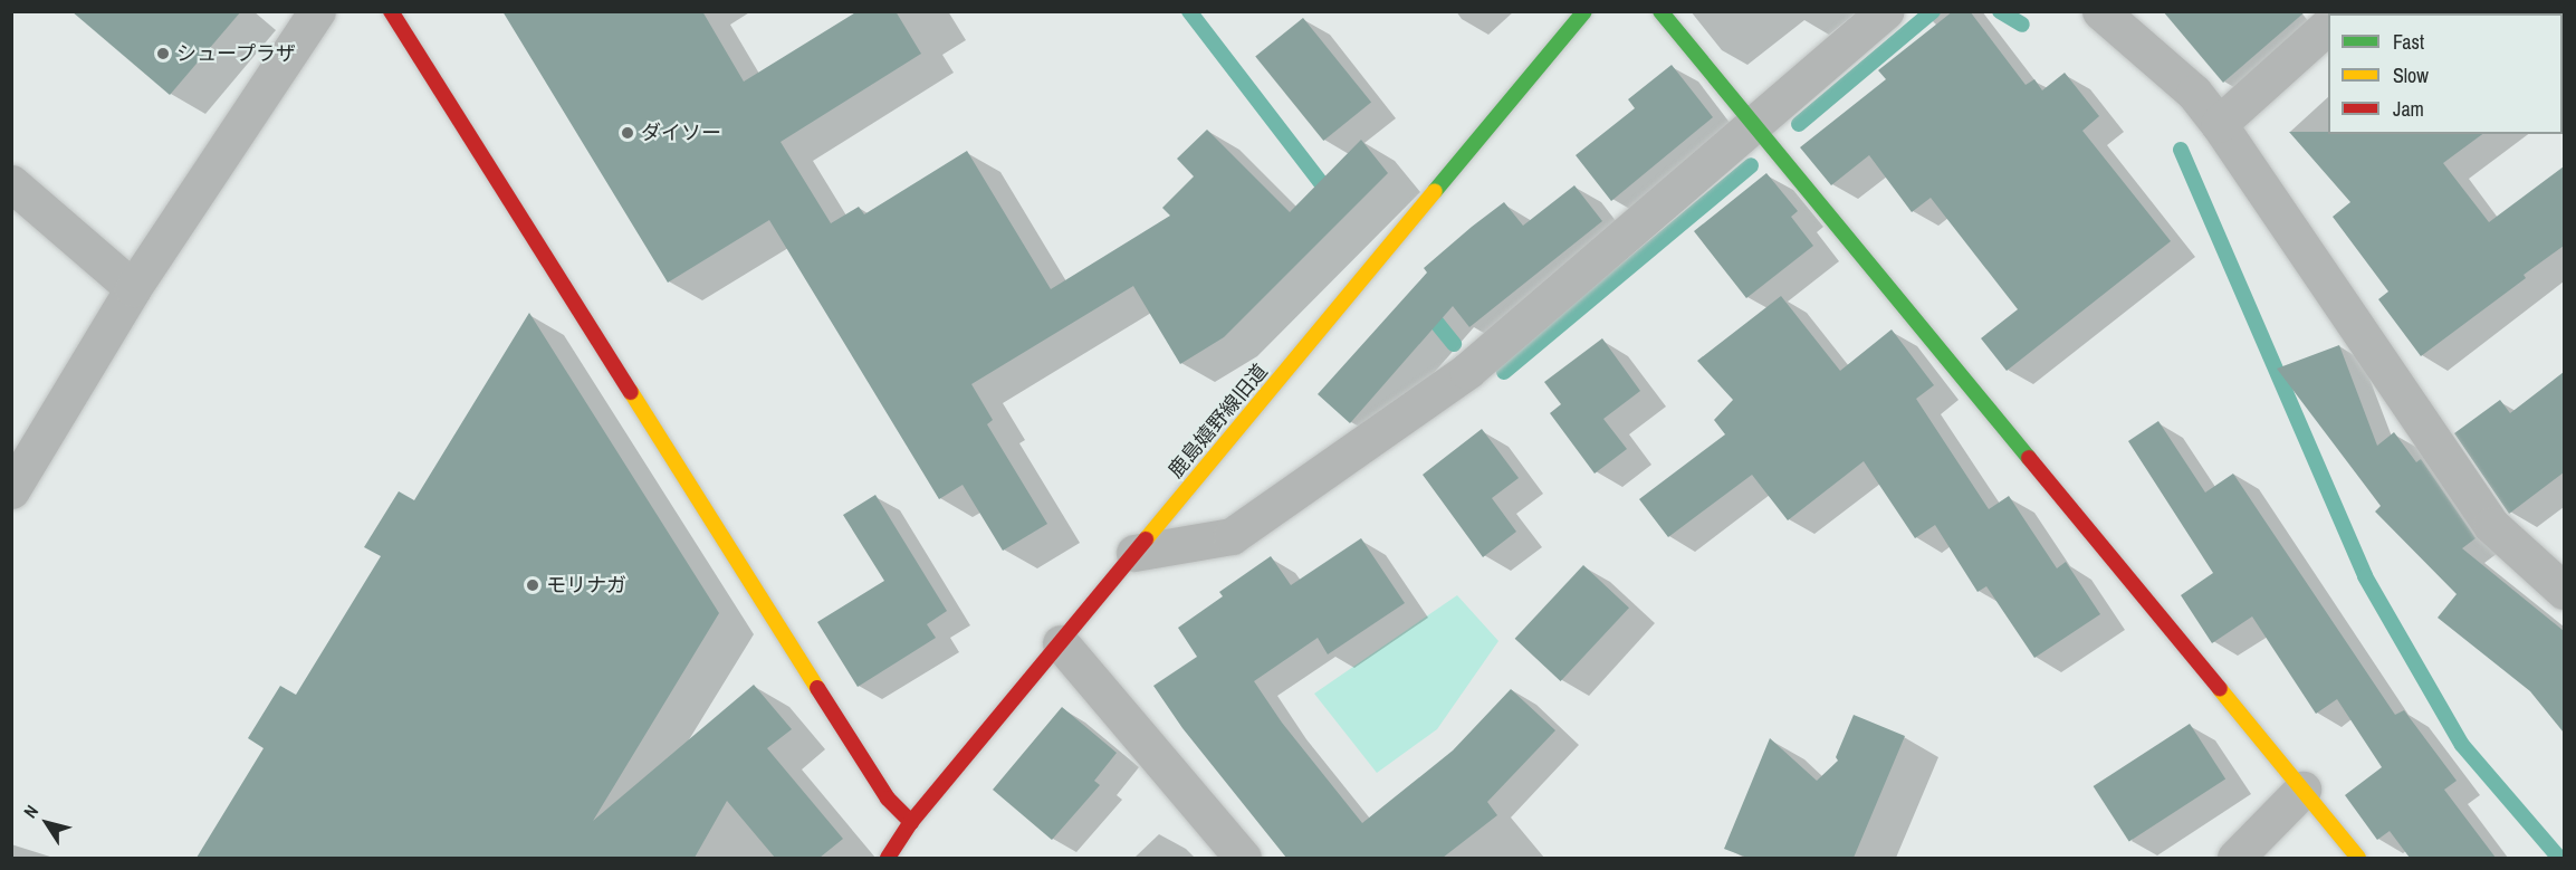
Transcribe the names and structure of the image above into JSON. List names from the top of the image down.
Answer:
{
  "streets": {
    "street": ["鹿島嬉野線旧道"]
  },
  "places": ["シュープラザ", "ダイソー", "モリナガ"],
  "legend": ["Fast", "Slow", "Jam"],
  "north": "top left"
}
